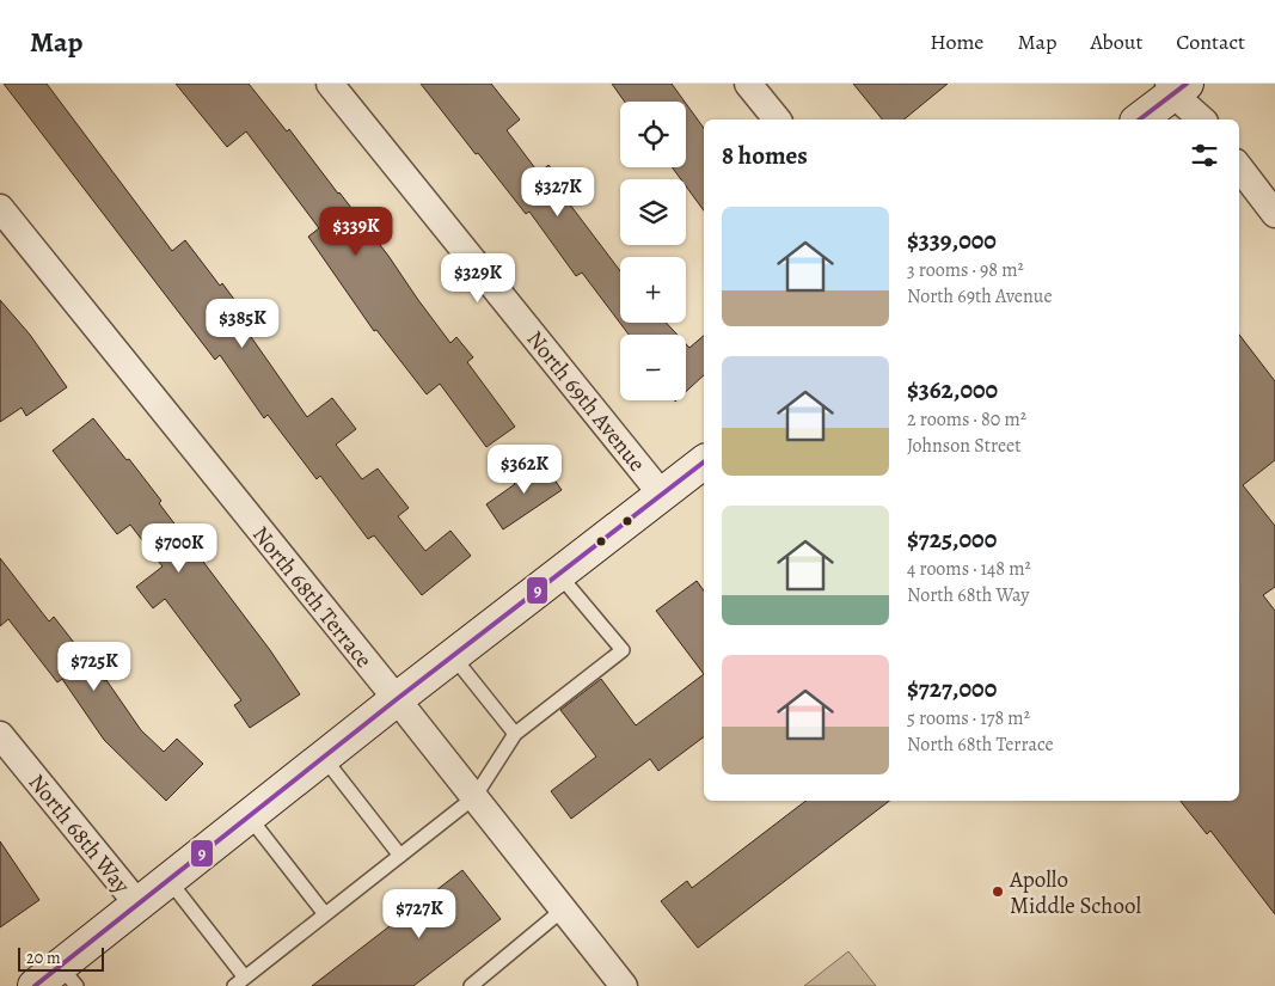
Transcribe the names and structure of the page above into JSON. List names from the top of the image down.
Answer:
{
  "streets": {
    "street": ["North 69th Avenue", "North 68th Terrace", "North 68th Way"]
  },
  "places": ["Apollo Middle School"],
  "lines": ["transit line 9"],
  "scale_bar": "20 m",
  "page": {
    "header": "Map",
    "nav": [
      "Home",
      "Map",
      "About",
      "Contact"
    ],
    "map_buttons": ["+", "−"],
    "heading": "8 homes",
    "price": [
      "$327K",
      "$339K",
      "$329K",
      "$385K",
      "$362K",
      "$700K",
      "$725K",
      "$727K"
    ],
    "list": [
      {
        "name": "$339,000",
        "note": "3 rooms · 98 m² · North 69th Avenue"
      },
      {
        "name": "$362,000",
        "note": "2 rooms · 80 m² · Johnson Street"
      },
      {
        "name": "$725,000",
        "note": "4 rooms · 148 m² · North 68th Way"
      },
      {
        "name": "$727,000",
        "note": "5 rooms · 178 m² · North 68th Terrace"
      }
    ],
    "scale": "20 m"
  }
}
